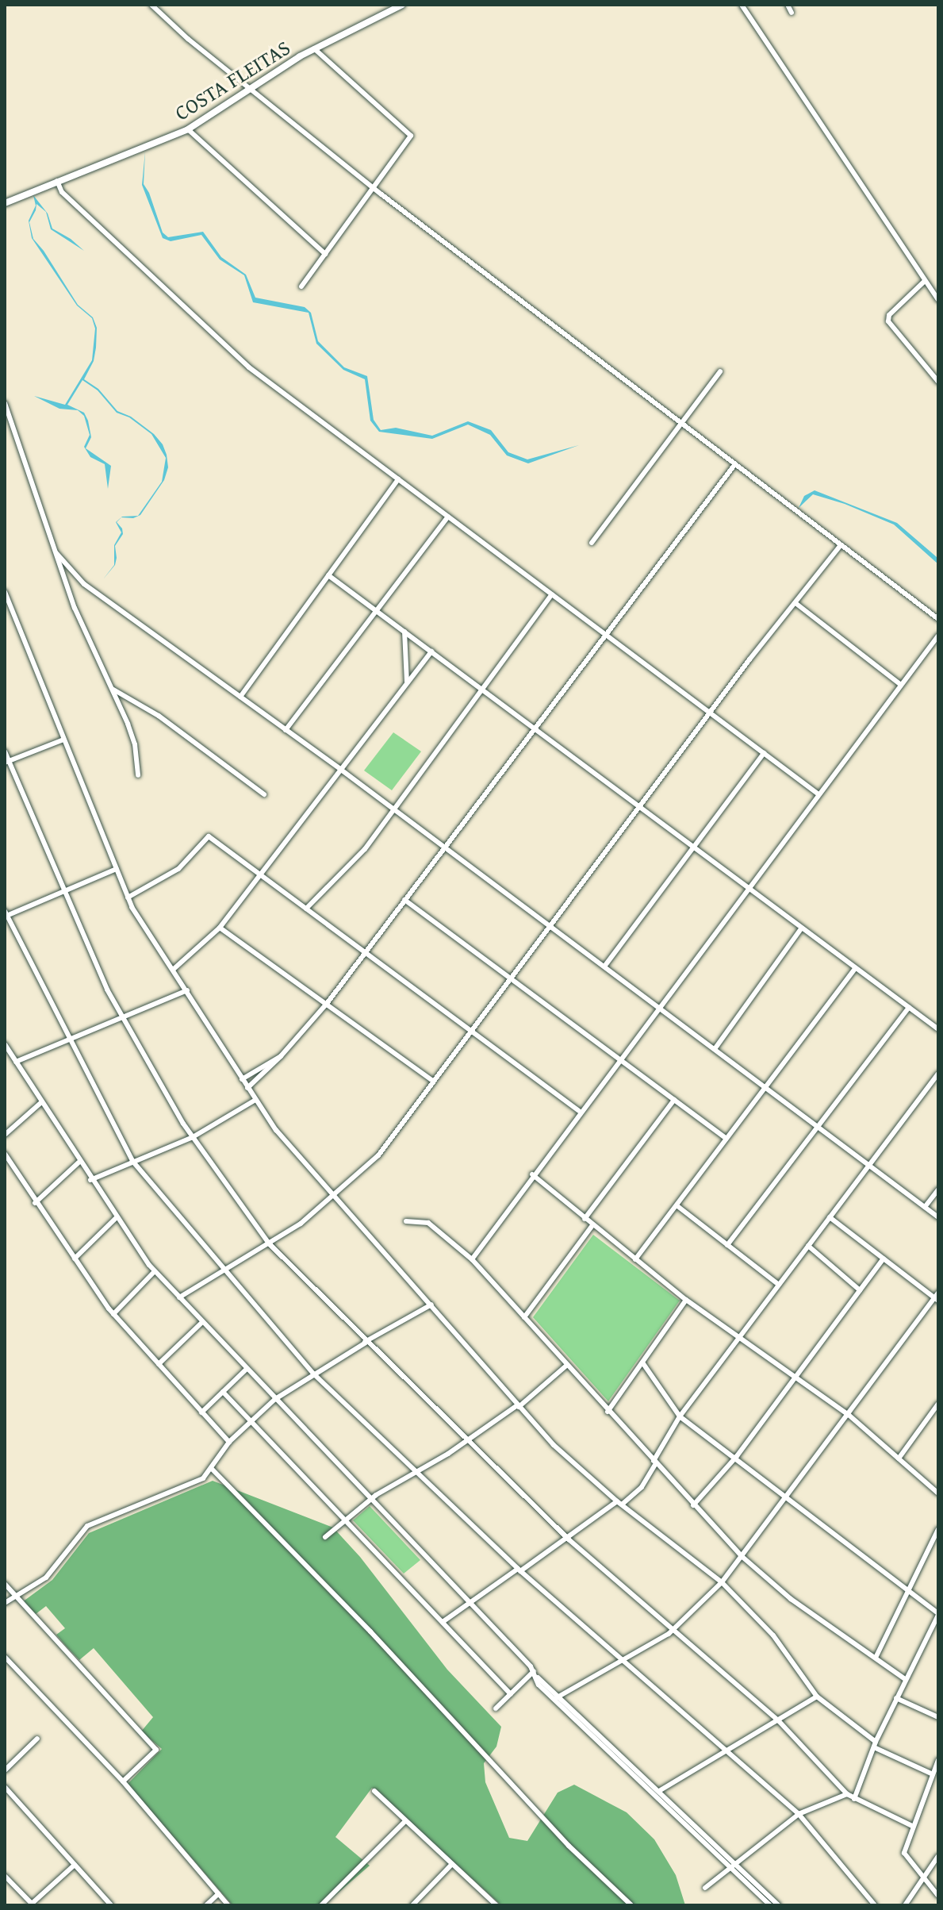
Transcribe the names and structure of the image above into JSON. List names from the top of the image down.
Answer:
{
  "streets": {
    "main road": ["COSTA FLEITAS"]
  }
}
